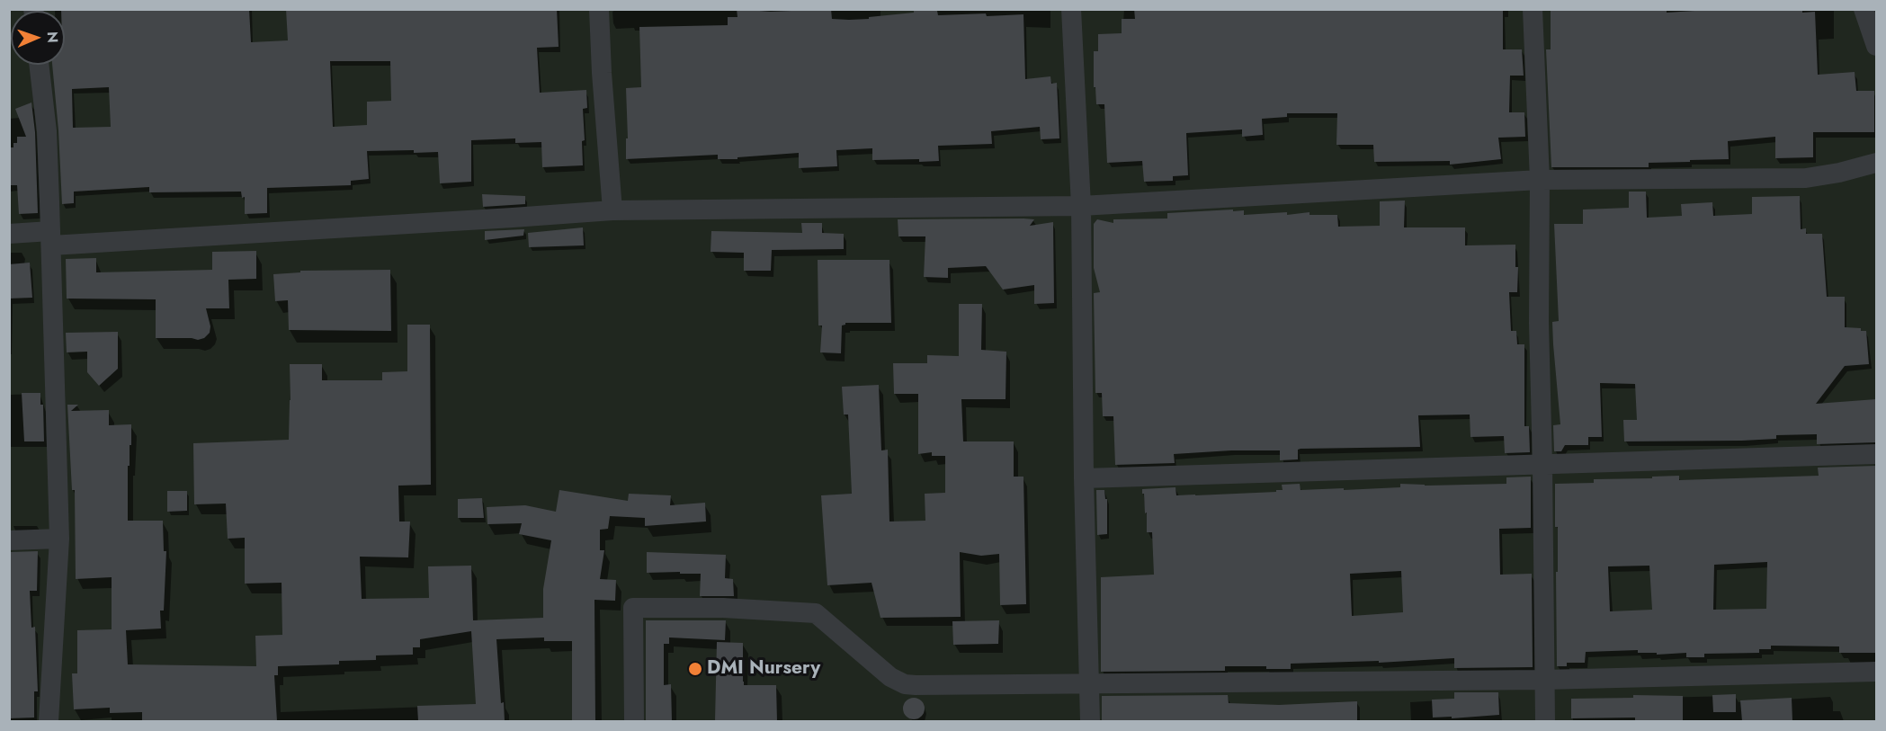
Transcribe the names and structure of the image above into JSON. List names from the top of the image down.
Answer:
{
  "places": ["DMI Nursery"],
  "north": "right"
}
